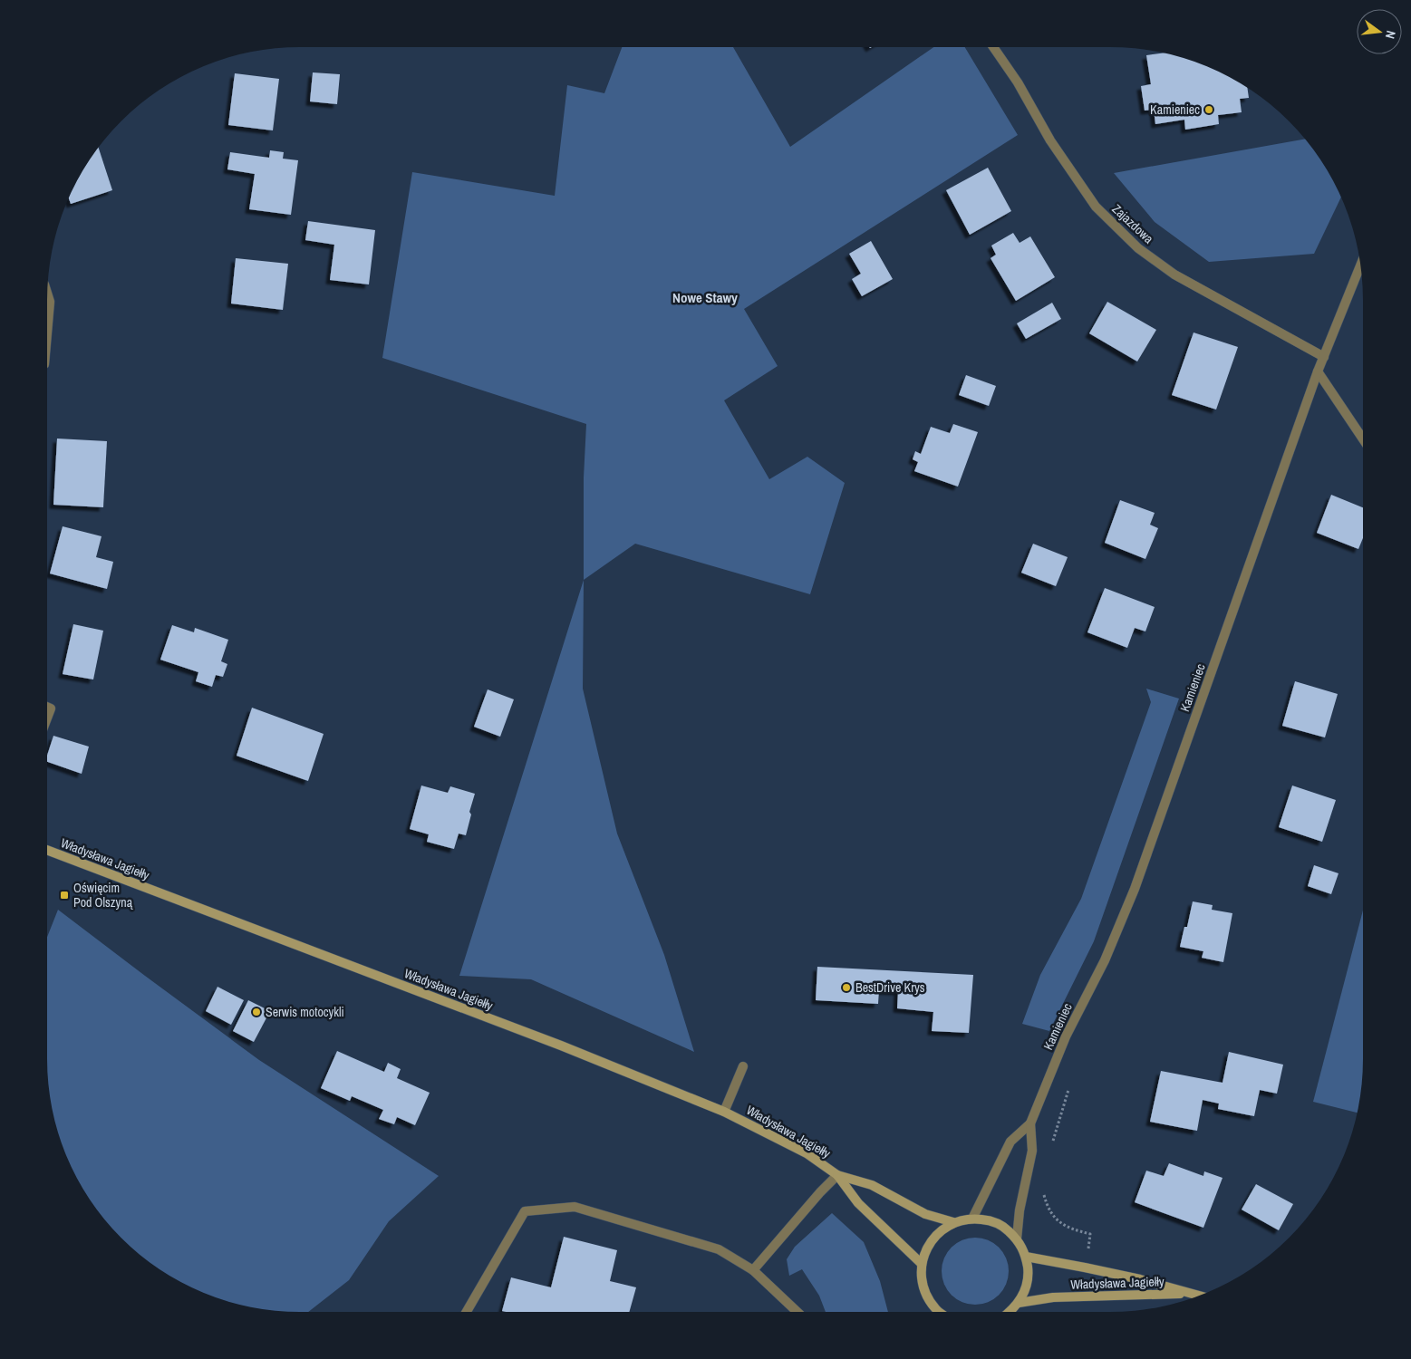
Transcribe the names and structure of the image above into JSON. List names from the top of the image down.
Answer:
{
  "streets": {
    "street": ["Zajazdowa", "Kamieniec", "Władysława Jagiełły"]
  },
  "crossings": [
    ["Zajazdowa", "Kamieniec"]
  ],
  "districts": ["Nowe Stawy"],
  "places": {
    "other": ["Kamieniec", "BestDrive Krys", "Serwis motocykli"],
    "transit": ["Oświęcim Pod Olszyną"]
  },
  "north": "right"
}
